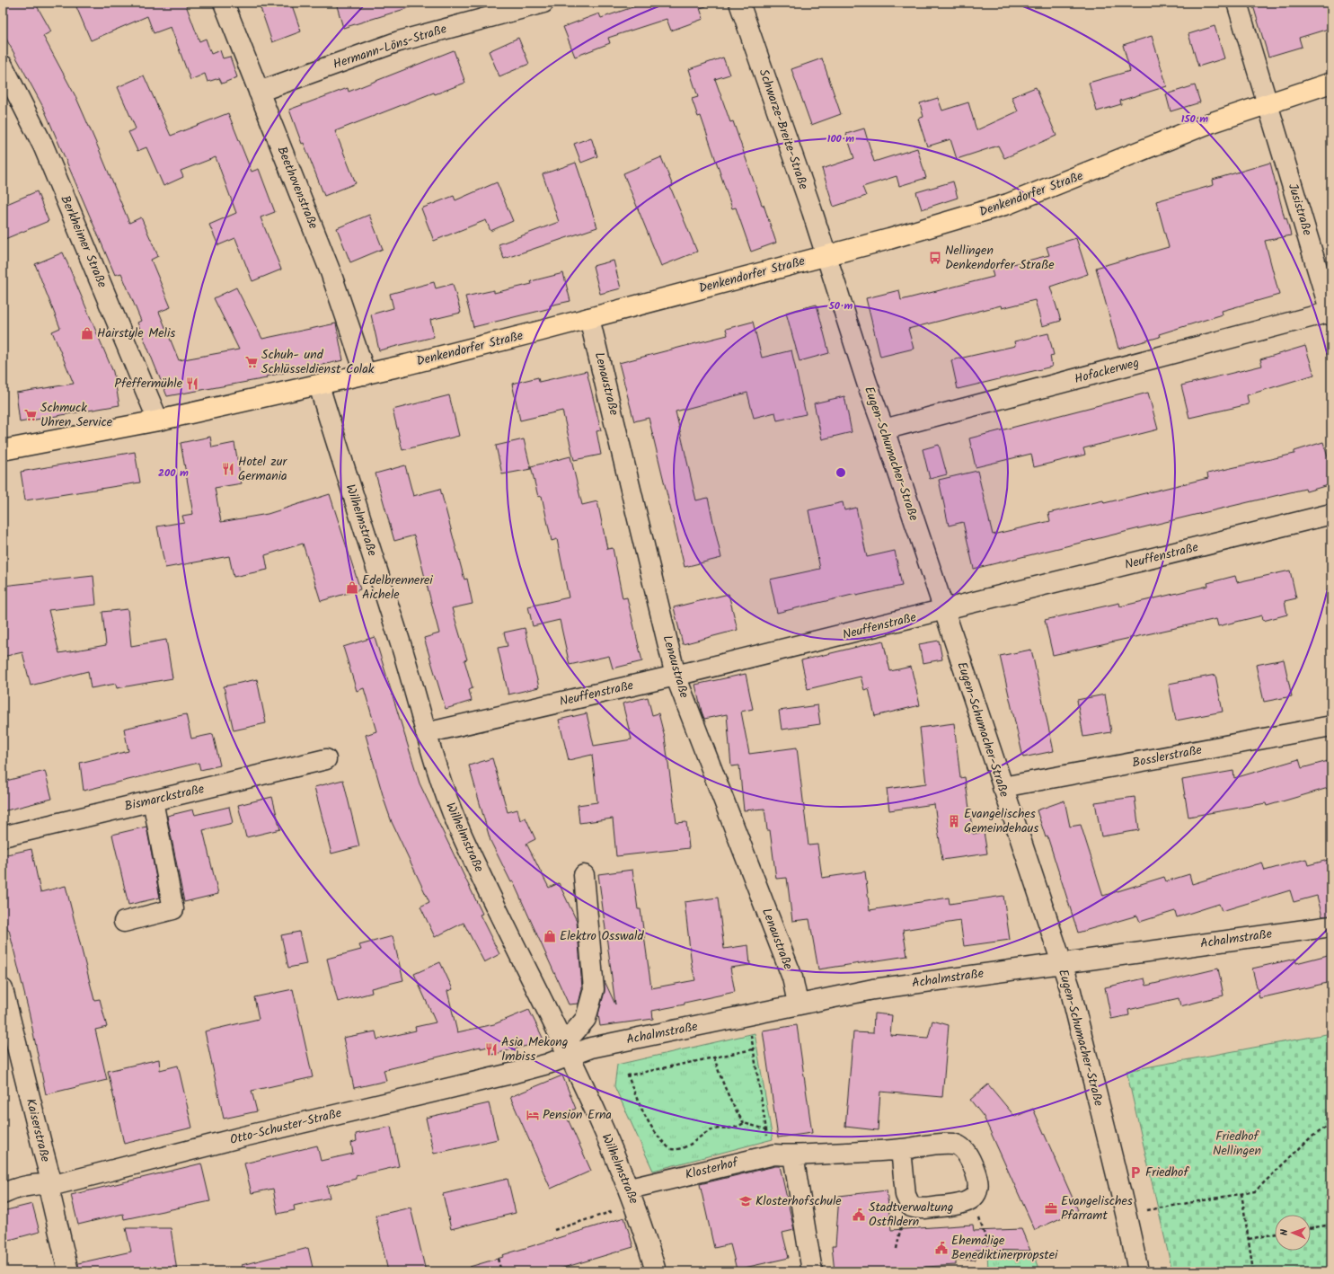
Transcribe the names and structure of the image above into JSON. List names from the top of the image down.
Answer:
{
  "streets": {
    "main road": ["Denkendorfer Straße"],
    "street": [
      "Hermann-Löns-Straße",
      "Schwarze-Breite-Straße",
      "Beethovenstraße",
      "Jusistraße",
      "Berkheimer Straße",
      "Hofackerweg",
      "Lenaustraße",
      "Eugen-Schumacher-Straße",
      "Wilhelmstraße",
      "Neuffenstraße",
      "Bosslerstraße",
      "Bismarckstraße",
      "Achalmstraße",
      "Otto-Schuster-Straße",
      "Kaiserstraße",
      "Klosterhof"
    ]
  },
  "crossings": [
    ["Hermann-Löns-Straße", "Beethovenstraße"],
    ["Schwarze-Breite-Straße", "Denkendorfer Straße"],
    ["Schwarze-Breite-Straße", "Eugen-Schumacher-Straße"],
    ["Beethovenstraße", "Denkendorfer Straße"],
    ["Denkendorfer Straße", "Jusistraße"],
    ["Denkendorfer Straße", "Berkheimer Straße"],
    ["Denkendorfer Straße", "Lenaustraße"],
    ["Denkendorfer Straße", "Eugen-Schumacher-Straße"],
    ["Denkendorfer Straße", "Wilhelmstraße"],
    ["Jusistraße", "Hofackerweg"],
    ["Hofackerweg", "Eugen-Schumacher-Straße"],
    ["Lenaustraße", "Neuffenstraße"],
    ["Lenaustraße", "Achalmstraße"],
    ["Eugen-Schumacher-Straße", "Neuffenstraße"],
    ["Eugen-Schumacher-Straße", "Bosslerstraße"],
    ["Eugen-Schumacher-Straße", "Achalmstraße"],
    ["Wilhelmstraße", "Neuffenstraße"],
    ["Wilhelmstraße", "Achalmstraße"],
    ["Wilhelmstraße", "Otto-Schuster-Straße"],
    ["Wilhelmstraße", "Klosterhof"],
    ["Achalmstraße", "Otto-Schuster-Straße"],
    ["Otto-Schuster-Straße", "Kaiserstraße"]
  ],
  "parks": ["Friedhof Nellingen"],
  "places": {
    "bus stop": ["Nellingen Denkendorfer Straße"],
    "shop": ["Hairstyle Melis", "Edelbrennerei Aichele", "Elektro Osswald"],
    "supermarket": ["Schuh- und Schlüsseldienst Colak", "Schmuck Uhren Service"],
    "restaurant": ["Pfeffermühle", "Hotel zur Germania", "Asia Mekong Imbiss"],
    "building": ["Evangelisches Gemeindehaus"],
    "hotel": ["Pension Erna"],
    "parking": ["Friedhof"],
    "school or university": ["Klosterhofschule"],
    "office": ["Evangelisches Pfarramt"],
    "public building": ["Stadtverwaltung Ostfildern", "Ehemalige Benediktinerpropstei"]
  },
  "north": "left",
  "rings": [
    "150 m",
    "100 m",
    "50 m",
    "200 m"
  ]
}
